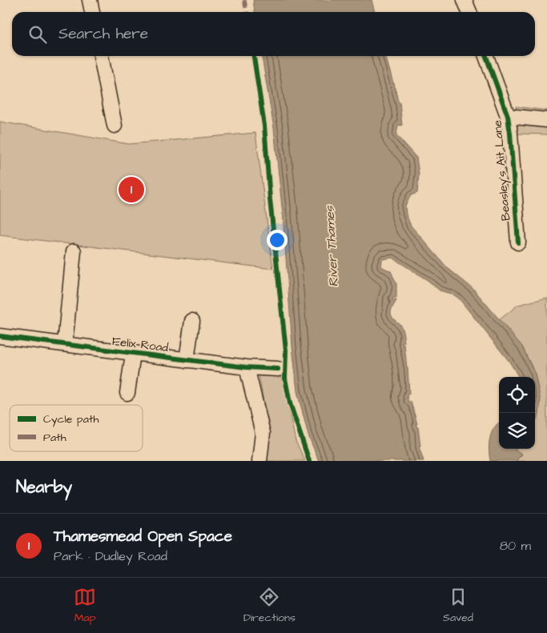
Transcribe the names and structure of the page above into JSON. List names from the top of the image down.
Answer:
{
  "streets": {
    "street": ["Beasley's Ait Lane", "Felix Road"]
  },
  "water": ["River Thames"],
  "legend": ["Cycle path", "Path"],
  "page": {
    "search": "Search here",
    "pins": "1",
    "heading": "Nearby",
    "list": [
      {
        "mark": "1",
        "name": "Thamesmead Open Space",
        "note": "Park · Dudley Road",
        "value": "80 m"
      }
    ],
    "nav": ["Map", "Directions", "Saved"]
  }
}
